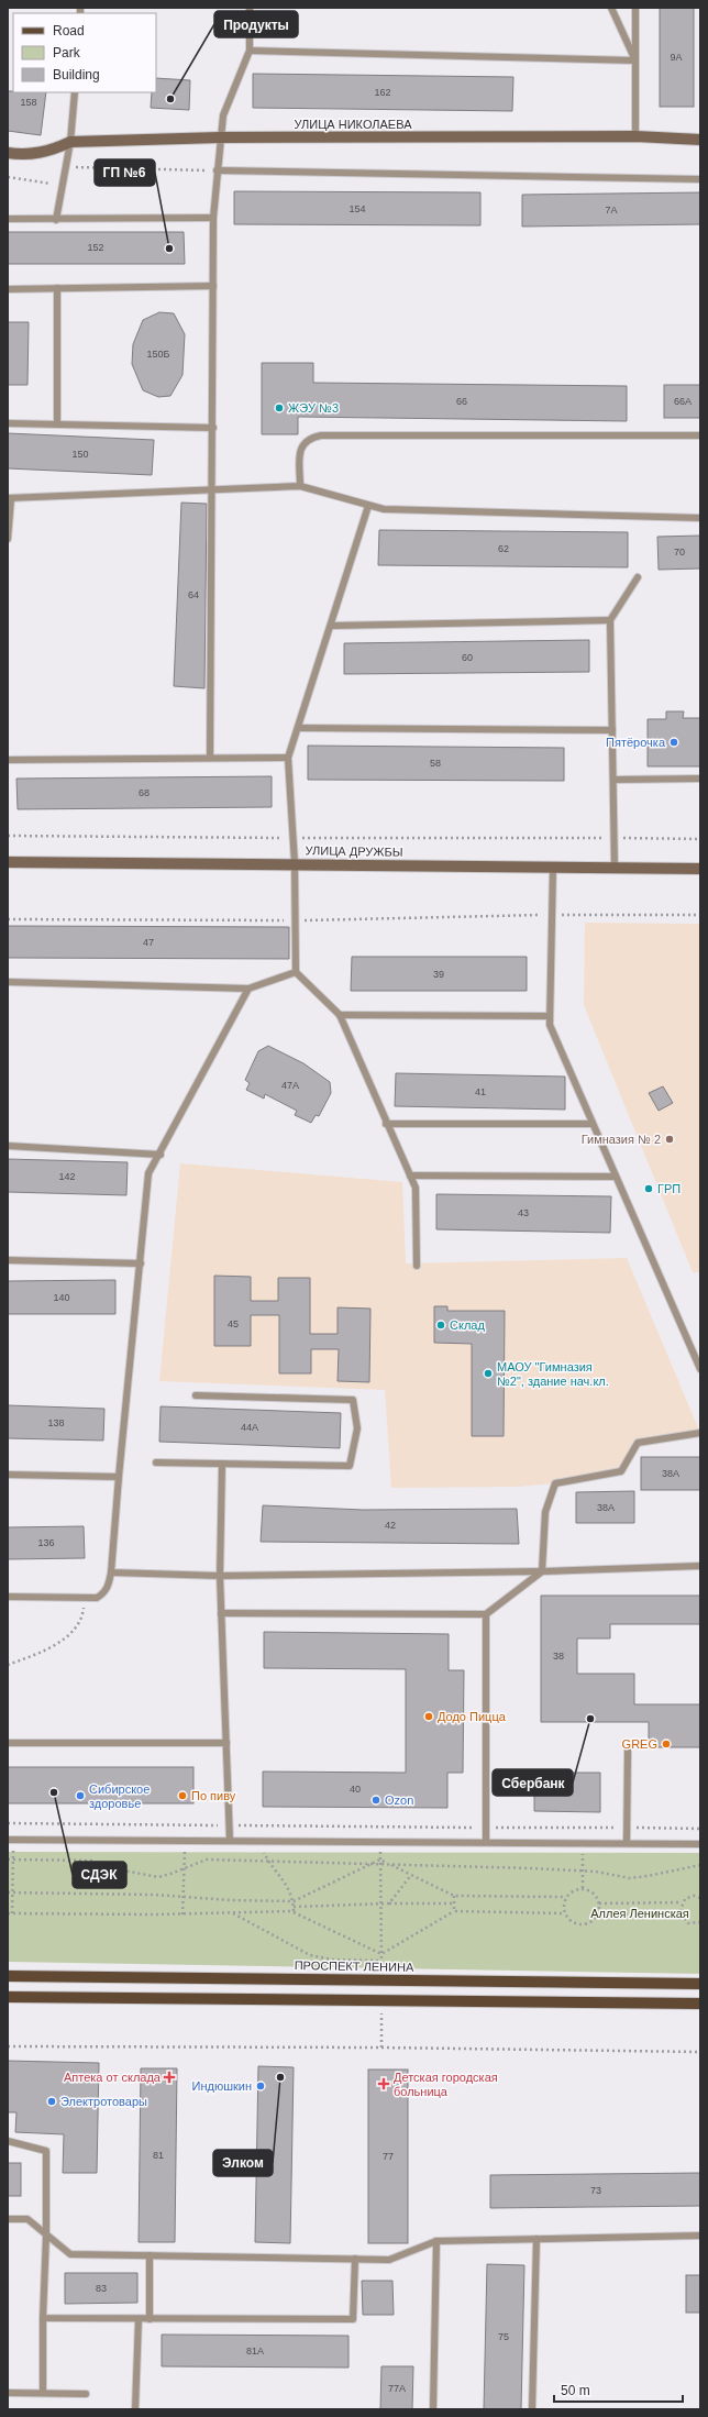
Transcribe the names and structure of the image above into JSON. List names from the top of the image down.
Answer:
{
  "streets": {
    "main road": ["УЛИЦА НИКОЛАЕВА", "УЛИЦА ДРУЖБЫ", "ПРОСПЕКТ ЛЕНИНА"]
  },
  "parks": ["Аллея Ленинская"],
  "places": {
    "other": [
      "Продукты",
      "ГП №6",
      "ЖЭУ №3",
      "Пятёрочка",
      "Гимназия № 2",
      "ГРП",
      "Склад",
      "МАОУ \"Гимназия №2\", здание нач.кл.",
      "Додо Пицца",
      "Сбербанк",
      "GREG",
      "СДЭК",
      "Сибирское здоровье",
      "По пиву",
      "Ozon",
      "Элком",
      "Индюшкин",
      "Электротовары"
    ],
    "health": ["Аптека от склада", "Детская городская больница"]
  },
  "house_numbers": [
    "9А",
    "162",
    "158",
    "154",
    "7А",
    "152",
    "150Б",
    "66",
    "66А",
    "150",
    "62",
    "70",
    "64",
    "60",
    "58",
    "68",
    "47",
    "39",
    "47А",
    "41",
    "142",
    "43",
    "140",
    "45",
    "138",
    "44А",
    "38А",
    "38А",
    "42",
    "136",
    "38",
    "40",
    "81",
    "77",
    "73",
    "83",
    "75",
    "81А",
    "77А"
  ],
  "legend": ["Road", "Park", "Building"],
  "scale_bar": "50 m"
}
